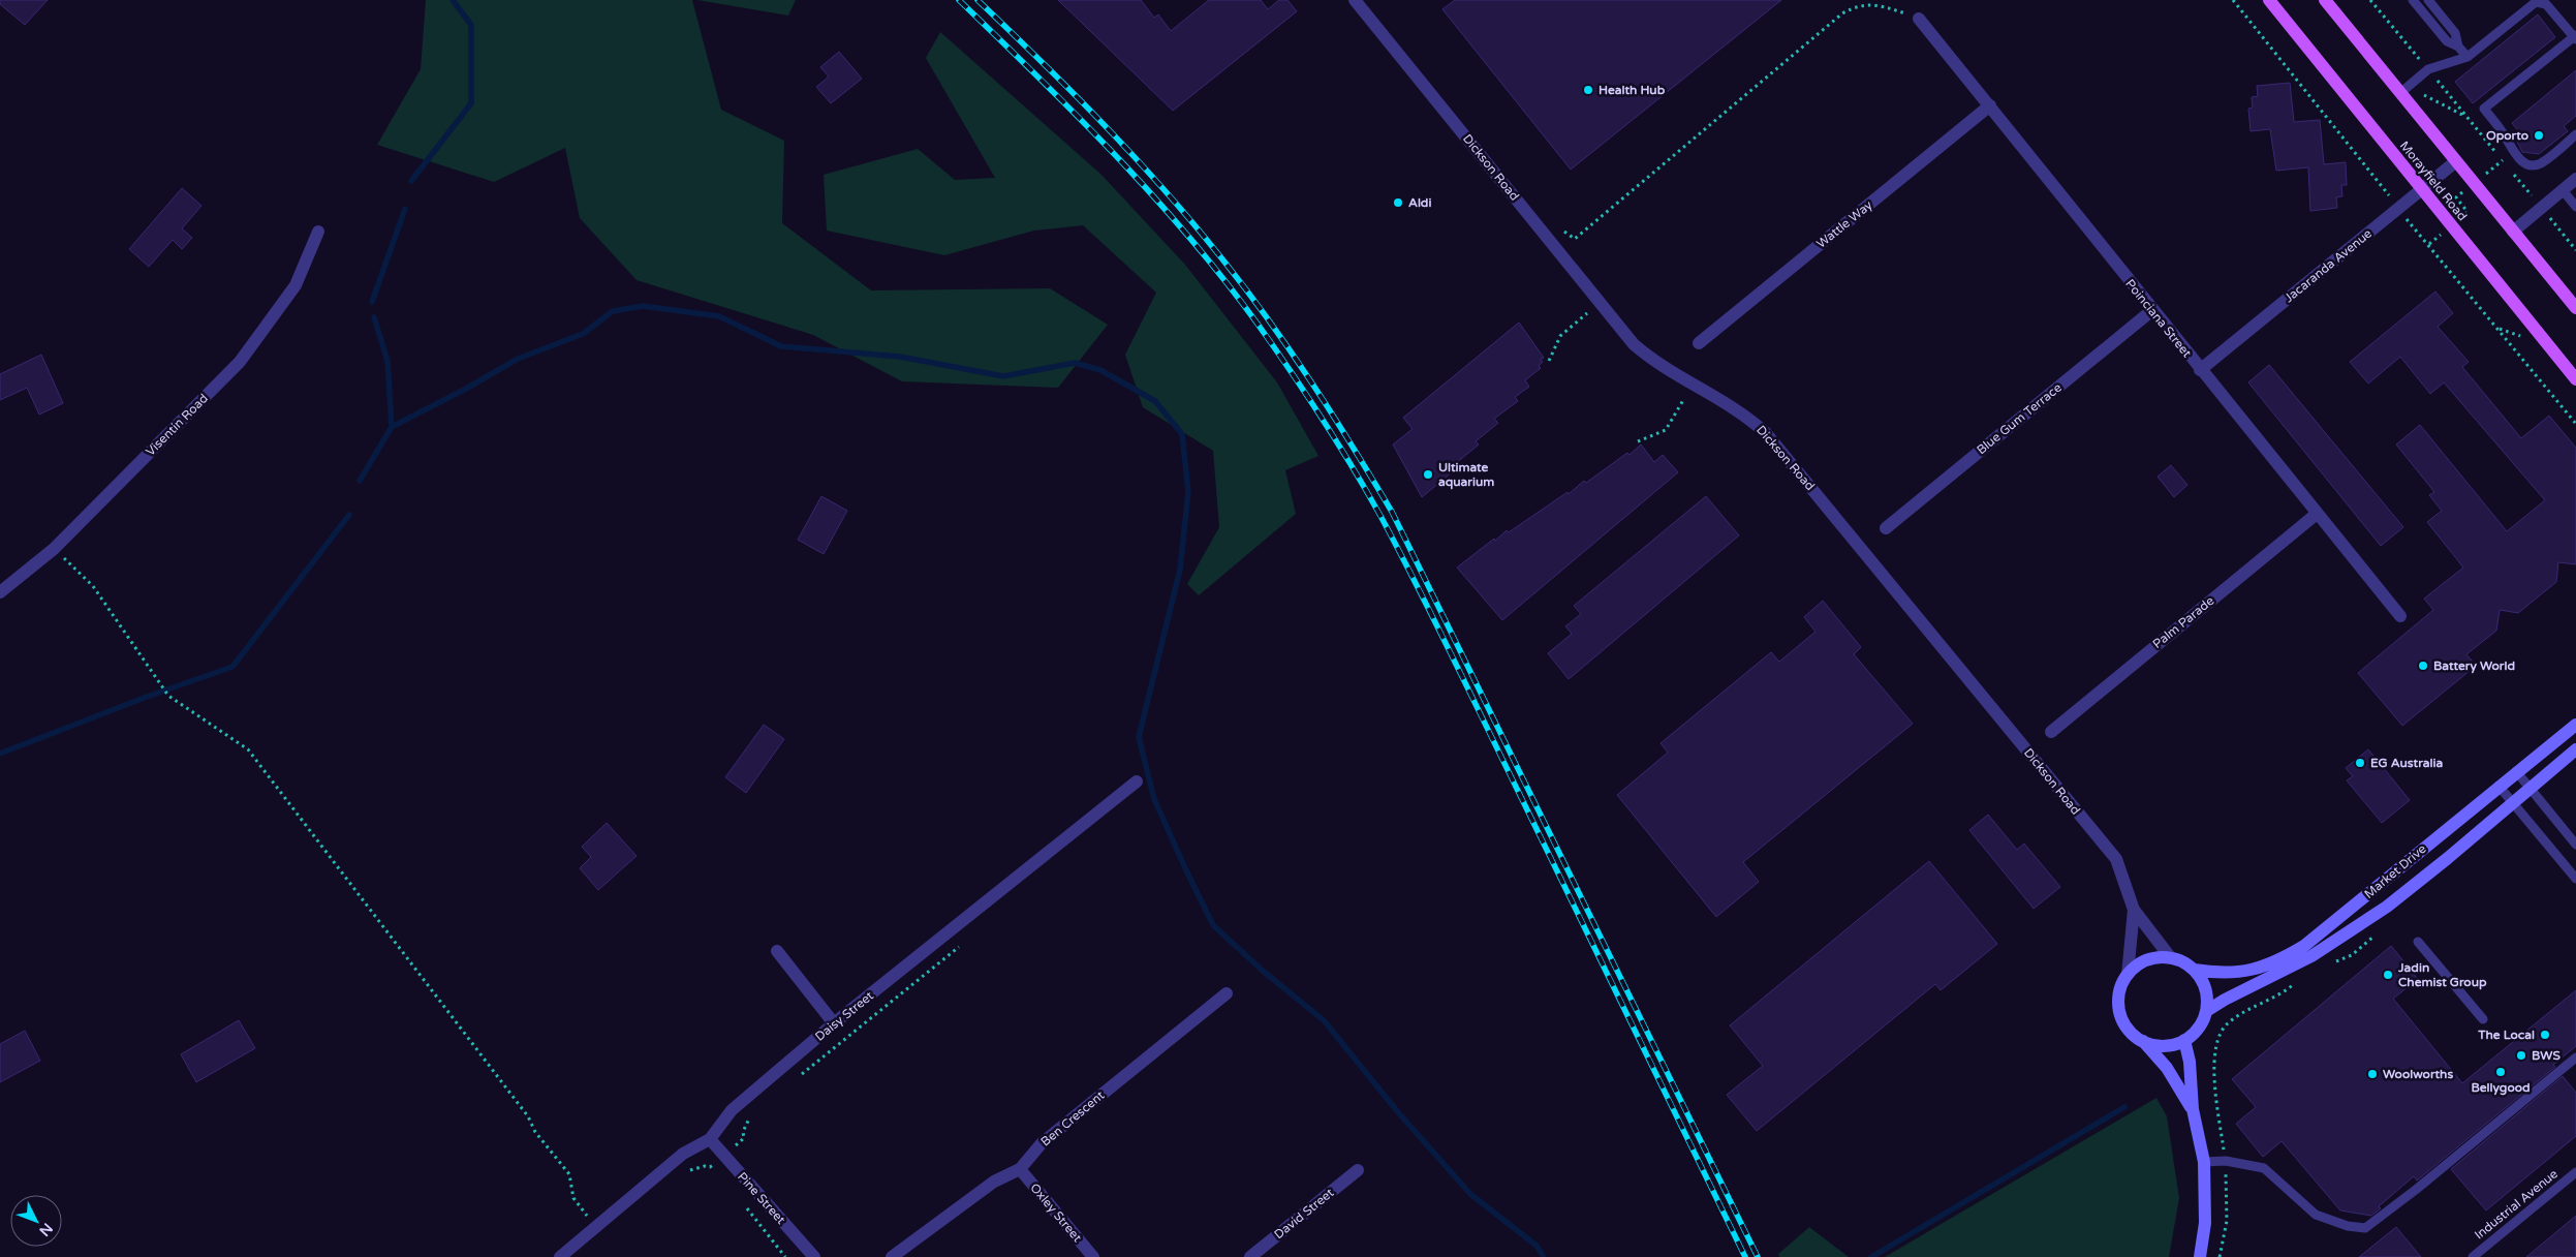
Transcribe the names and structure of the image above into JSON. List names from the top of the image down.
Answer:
{
  "streets": {
    "main road": ["Morayfield Road"],
    "street": [
      "Dickson Road",
      "Wattle Way",
      "Jacaranda Avenue",
      "Poinciana Street",
      "Blue Gum Terrace",
      "Visentin Road",
      "Palm Parade",
      "Market Drive",
      "Daisy Street",
      "Ben Crescent",
      "Pine Street",
      "Oxley Street",
      "David Street"
    ],
    "lane": ["Industrial Avenue"]
  },
  "crossings": [
    ["Dickson Road", "Market Drive"],
    ["Morayfield Road", "Jacaranda Avenue"],
    ["Wattle Way", "Poinciana Street"],
    ["Jacaranda Avenue", "Poinciana Street"],
    ["Poinciana Street", "Blue Gum Terrace"],
    ["Poinciana Street", "Palm Parade"],
    ["Daisy Street", "Pine Street"],
    ["Ben Crescent", "Oxley Street"]
  ],
  "places": [
    "Health Hub",
    "Oporto",
    "Aldi",
    "Ultimate aquarium",
    "Battery World",
    "EG Australia",
    "Jadin Chemist Group",
    "The Local",
    "BWS",
    "Bellygood",
    "Woolworths"
  ],
  "north": "bottom right"
}
